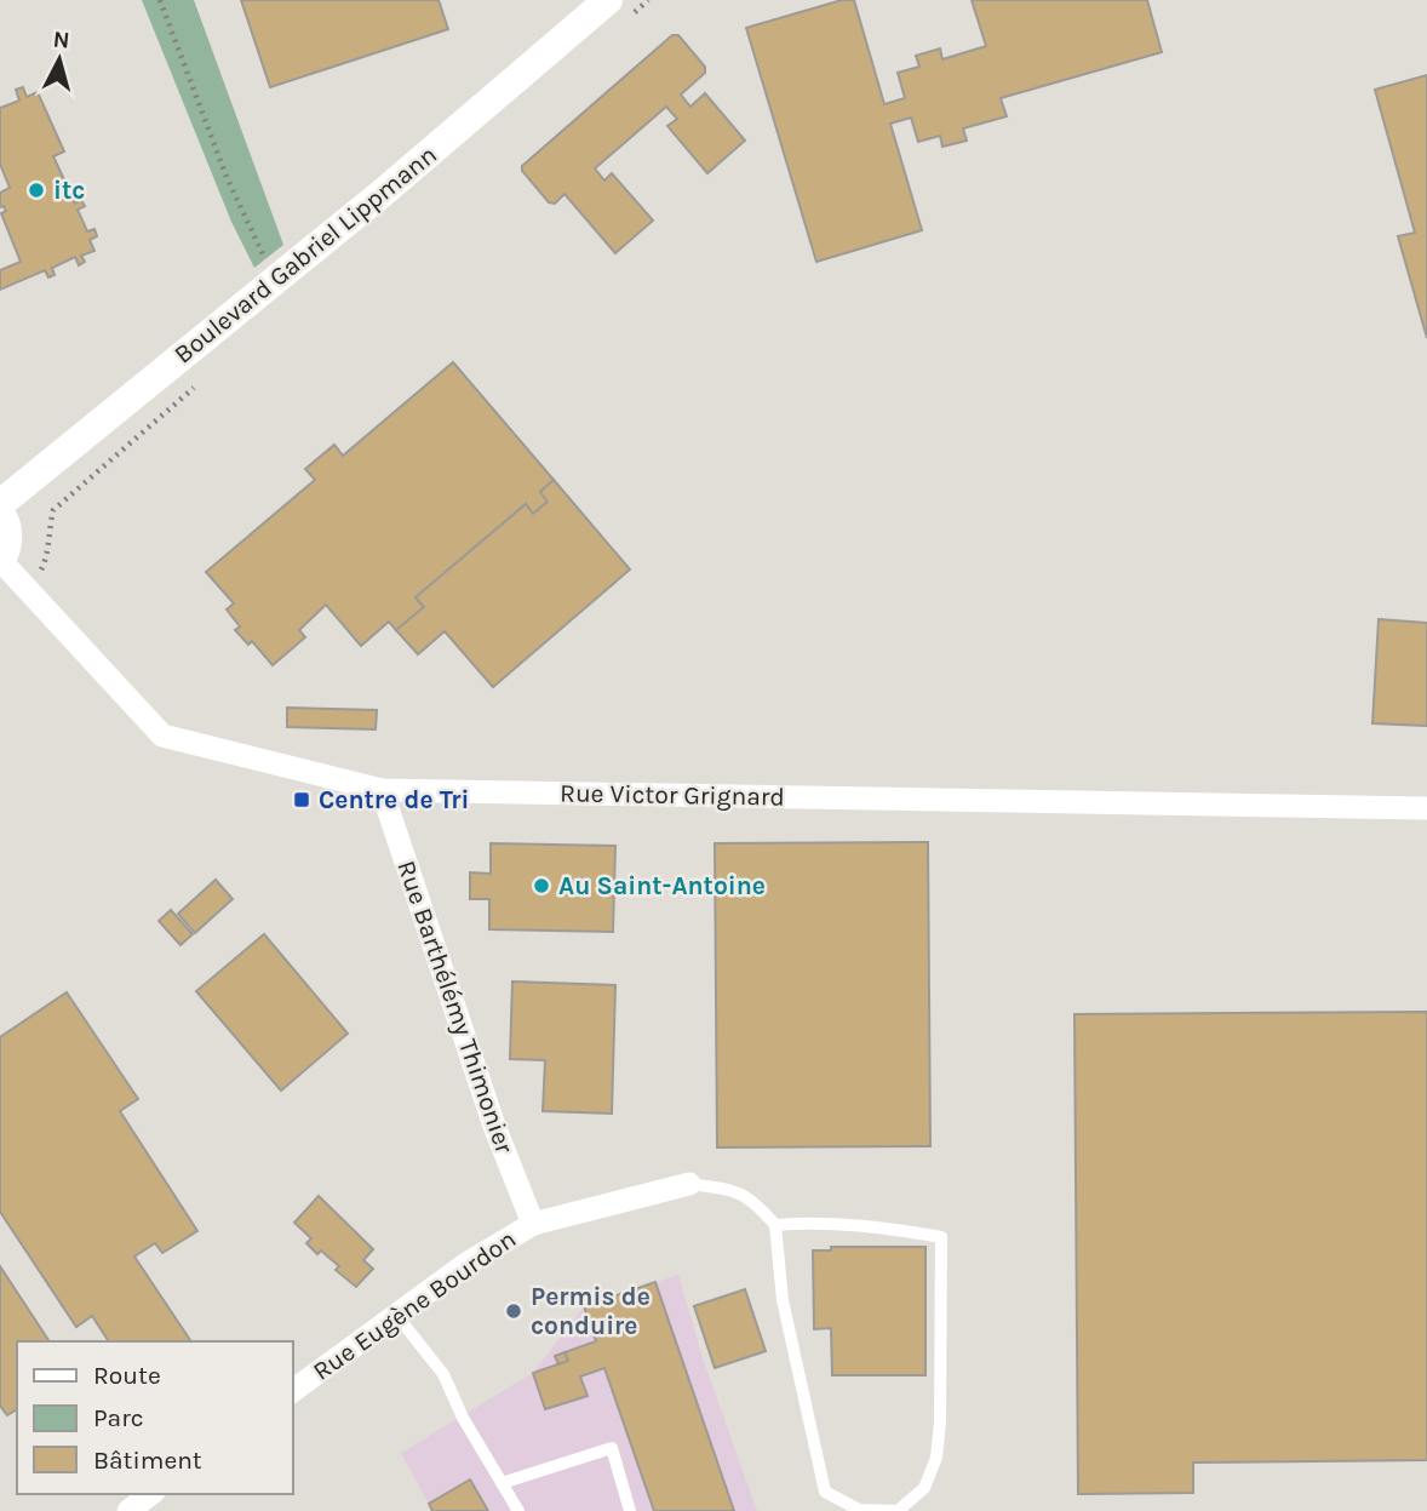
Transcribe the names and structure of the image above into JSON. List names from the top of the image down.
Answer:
{
  "streets": {
    "street": [
      "Boulevard Gabriel Lippmann",
      "Rue Victor Grignard",
      "Rue Barthélémy Thimonier",
      "Rue Eugène Bourdon"
    ]
  },
  "crossings": [
    ["Rue Victor Grignard", "Rue Barthélémy Thimonier"],
    ["Rue Barthélémy Thimonier", "Rue Eugène Bourdon"]
  ],
  "places": {
    "other": ["itc", "Au Saint-Antoine", "Permis de conduire"],
    "transit": ["Centre de Tri"]
  },
  "legend": ["Route", "Parc", "Bâtiment"],
  "north": "top"
}
